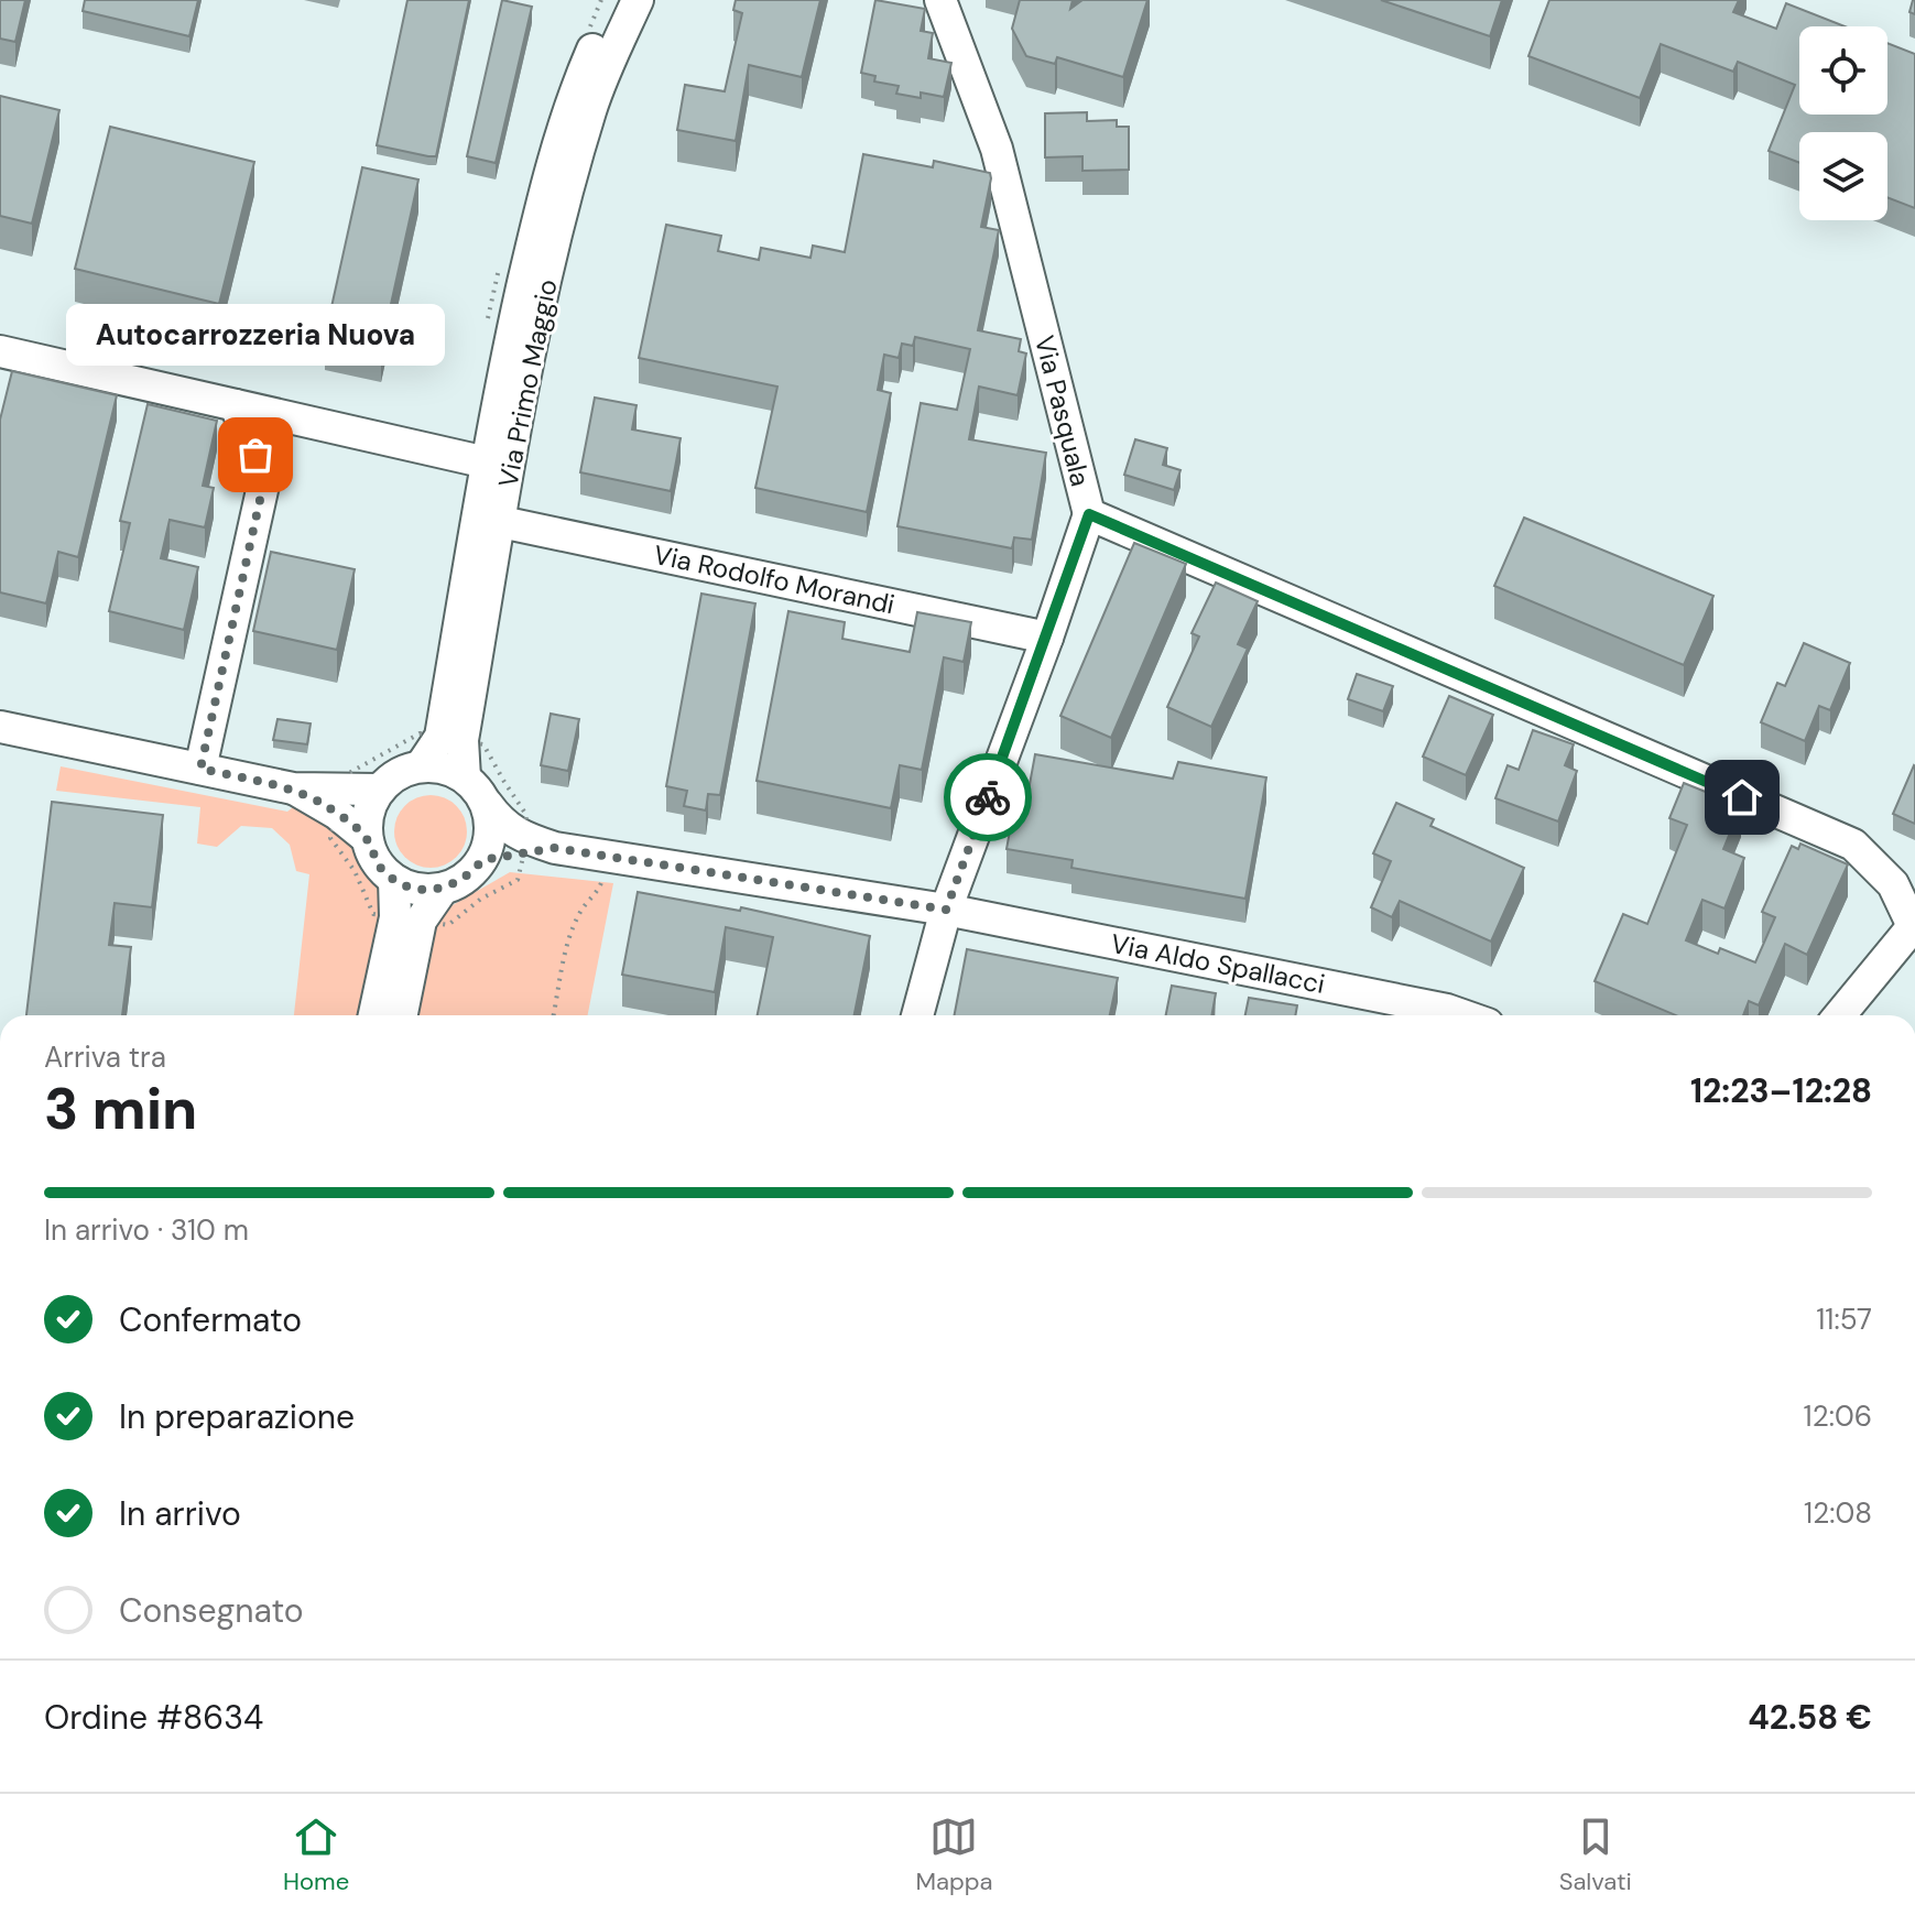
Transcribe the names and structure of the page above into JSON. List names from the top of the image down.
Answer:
{
  "streets": {
    "street": [
      "Via Primo Maggio",
      "Via Pasquala",
      "Via Rodolfo Morandi",
      "Via Aldo Spallacci"
    ]
  },
  "crossings": [
    ["Via Primo Maggio", "Via Rodolfo Morandi"],
    ["Via Primo Maggio", "Via Aldo Spallacci"]
  ],
  "places": ["Autocarrozzeria Nuova"],
  "page": {
    "bubble": "Autocarrozzeria Nuova",
    "heading": ["3 min", "Arriva tra", "12:23–12:28"],
    "panel": ["Ordine #8634", "42.58 €"],
    "bar": "In arrivo · 310 m",
    "list": [
      ["Confermato", "11:57"],
      ["In preparazione", "12:06"],
      ["In arrivo", "12:08"],
      "Consegnato"
    ],
    "tabs": ["Home", "Mappa", "Salvati"]
  }
}
